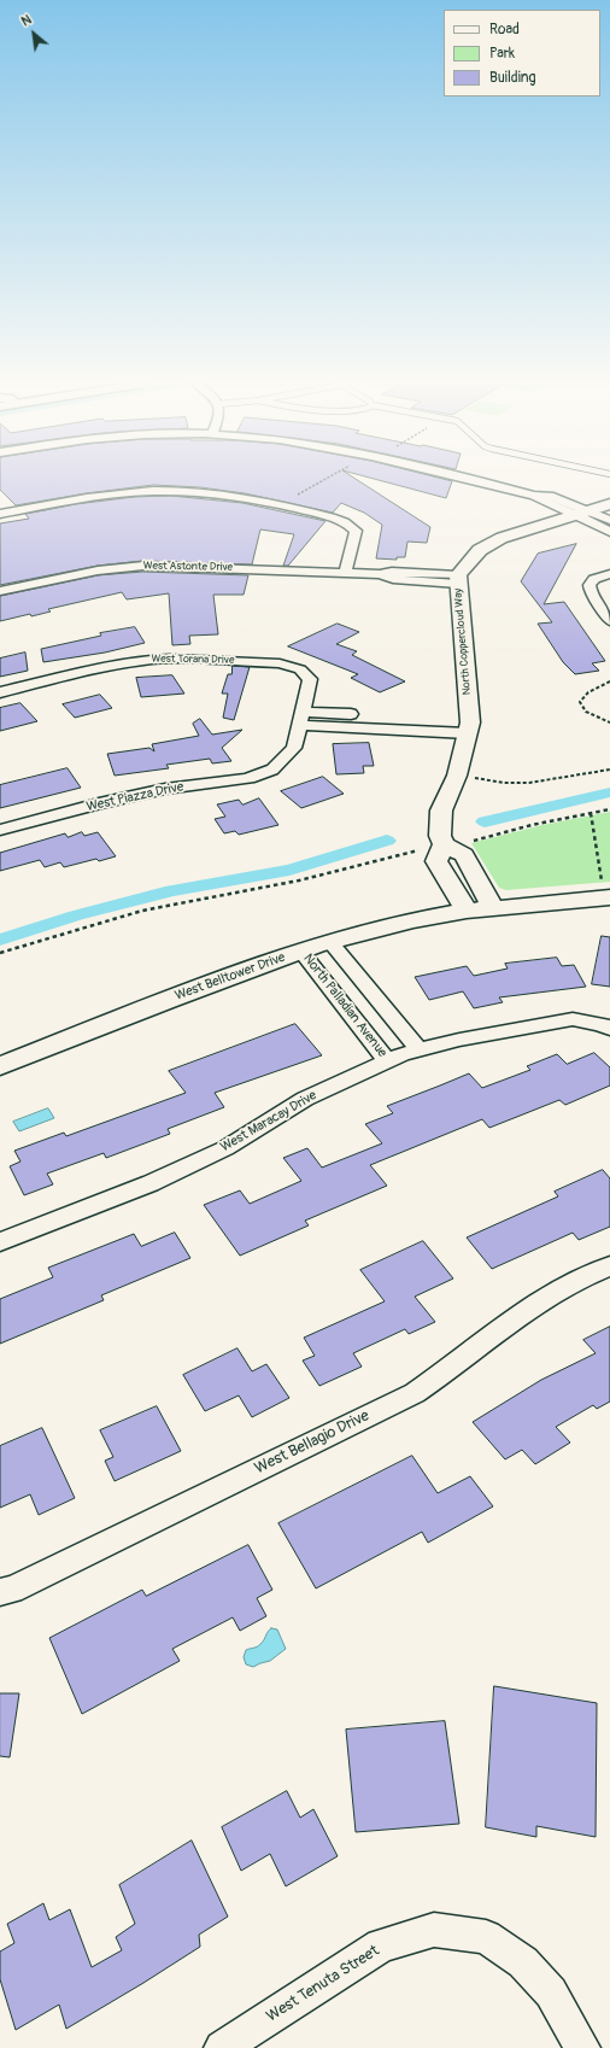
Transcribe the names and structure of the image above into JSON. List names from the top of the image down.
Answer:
{
  "streets": {
    "street": [
      "West Astonte Drive",
      "North Coppercloud Way",
      "West Torana Drive",
      "West Piazza Drive",
      "West Belltower Drive",
      "North Palladian Avenue",
      "West Maracay Drive",
      "West Bellagio Drive",
      "West Tenuta Street"
    ]
  },
  "crossings": [
    ["West Astonte Drive", "North Coppercloud Way"],
    ["North Coppercloud Way", "West Belltower Drive"],
    ["West Torana Drive", "West Piazza Drive"],
    ["West Belltower Drive", "North Palladian Avenue"],
    ["North Palladian Avenue", "West Maracay Drive"]
  ],
  "legend": ["Road", "Park", "Building"],
  "north": "top left"
}
